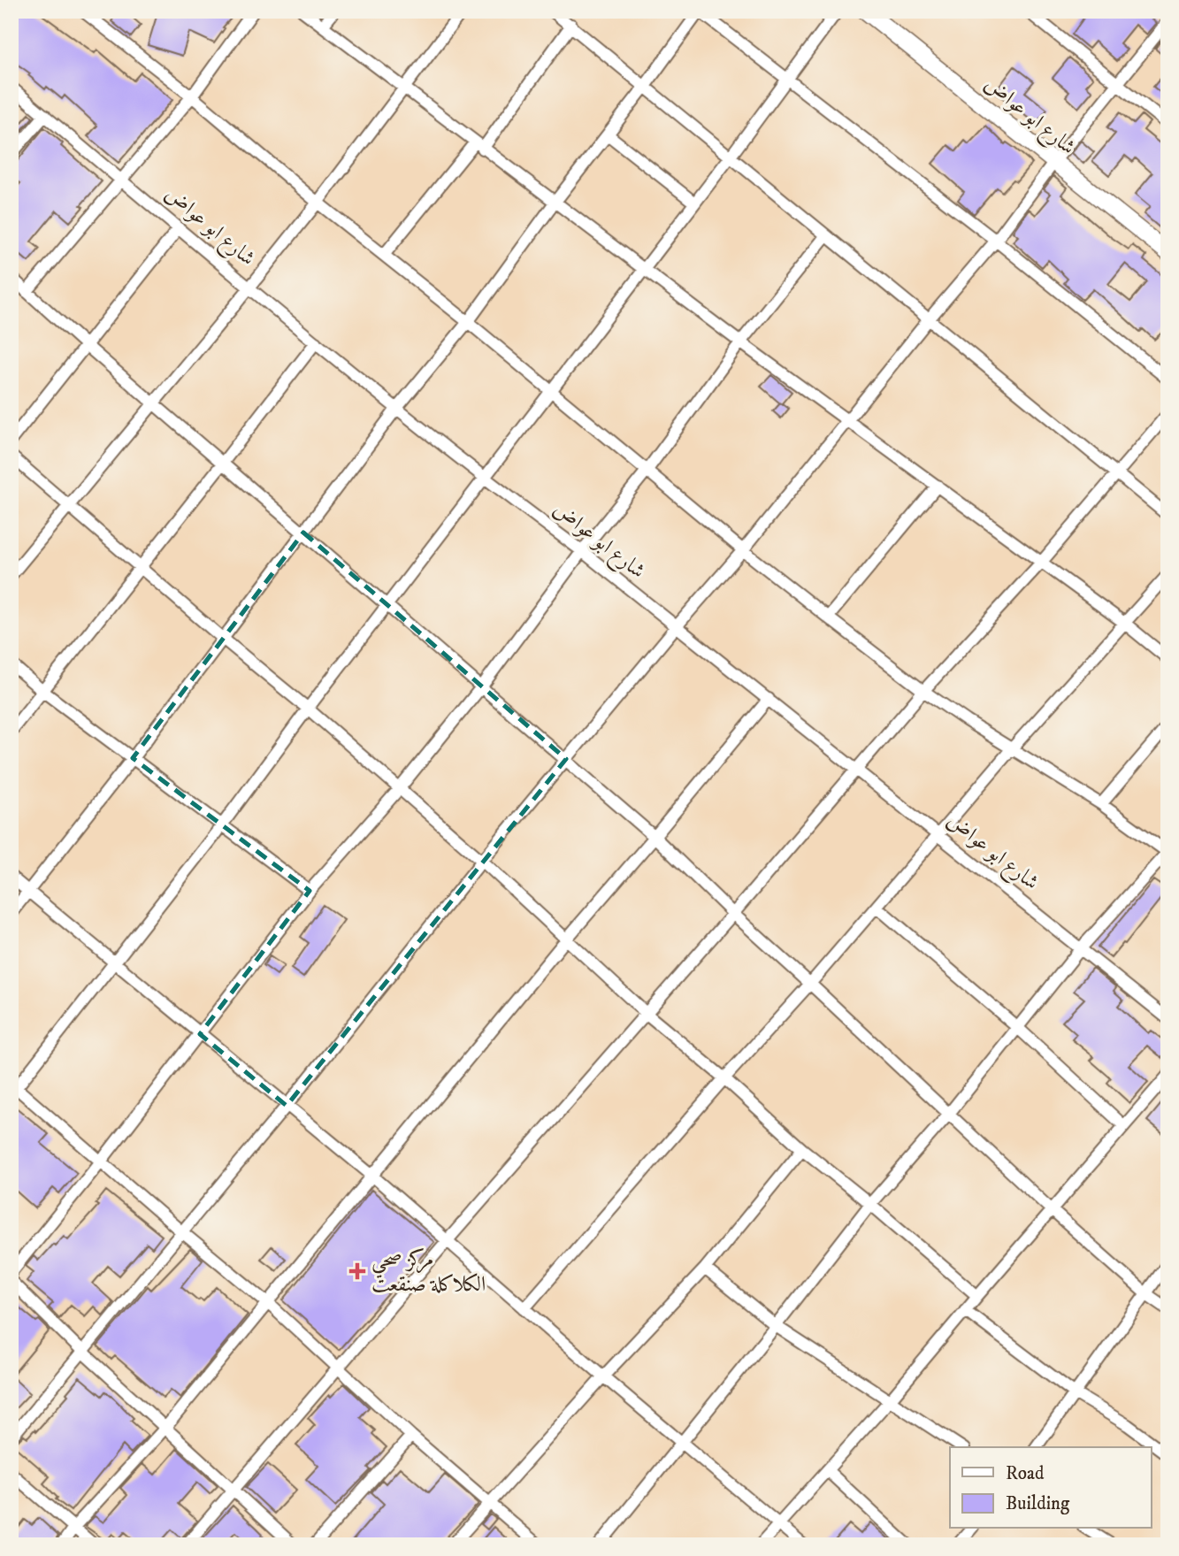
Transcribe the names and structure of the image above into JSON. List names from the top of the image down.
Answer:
{
  "streets": {
    "street": ["شارع ابو عواض"]
  },
  "places": {
    "health": ["مركز صحي الكلاكلة صنقعت"]
  },
  "legend": ["Road", "Building"]
}
